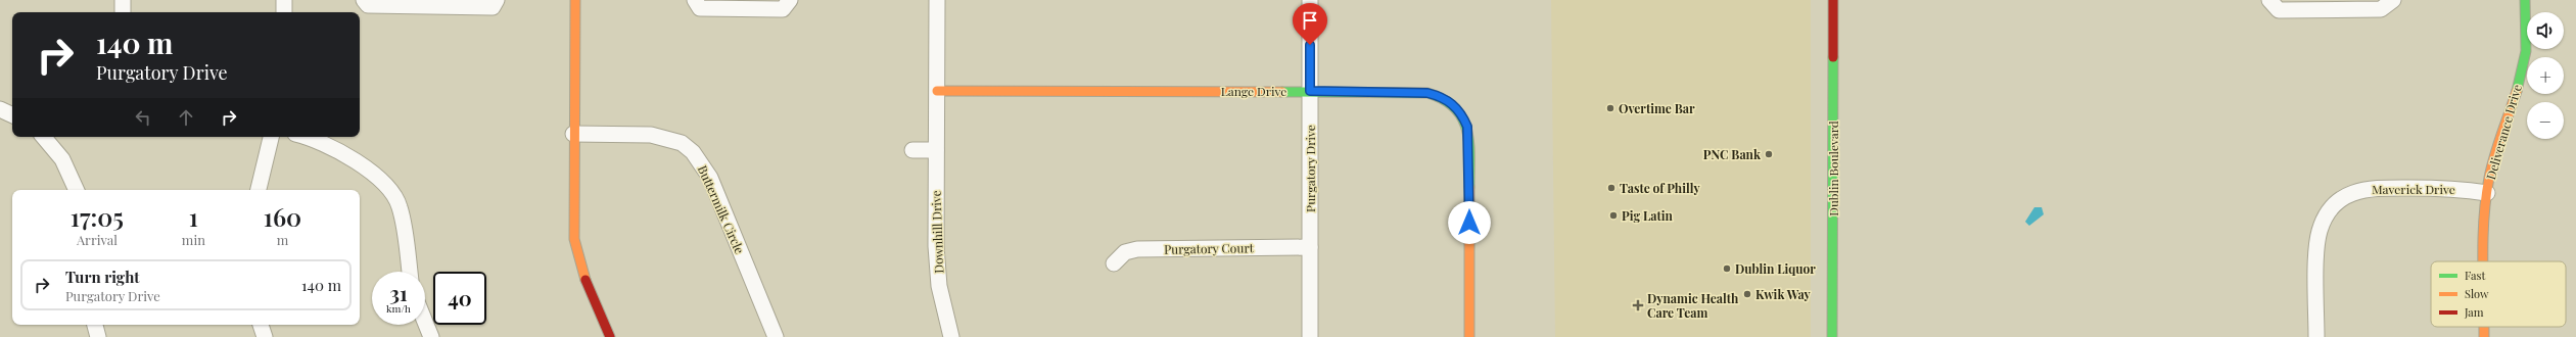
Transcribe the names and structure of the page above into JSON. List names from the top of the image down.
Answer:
{
  "streets": {
    "street": [
      "Lange Drive",
      "Deliverance Drive",
      "Purgatory Drive",
      "Dublin Boulevard",
      "Maverick Drive",
      "Buttermilk Circle",
      "Downhill Drive",
      "Purgatory Court"
    ]
  },
  "crossings": [
    ["Lange Drive", "Purgatory Drive"],
    ["Lange Drive", "Downhill Drive"],
    ["Deliverance Drive", "Maverick Drive"],
    ["Purgatory Drive", "Purgatory Court"]
  ],
  "places": {
    "other": [
      "Overtime Bar",
      "PNC Bank",
      "Taste of Philly",
      "Pig Latin",
      "Dublin Liquor",
      "Kwik Way"
    ],
    "health": ["Dynamic Health Care Team"]
  },
  "legend": ["Fast", "Slow", "Jam"],
  "page": {
    "map_buttons": ["+", "−"],
    "turn": ["140 m", "Purgatory Drive"],
    "eta": [
      "17:05",
      "Arrival",
      "1",
      "min",
      "160",
      "m"
    ],
    "list": [
      {
        "name": "Turn right",
        "note": "Purgatory Drive",
        "value": "140 m"
      }
    ],
    "speed": "31 km/h",
    "limit": "40"
  }
}
